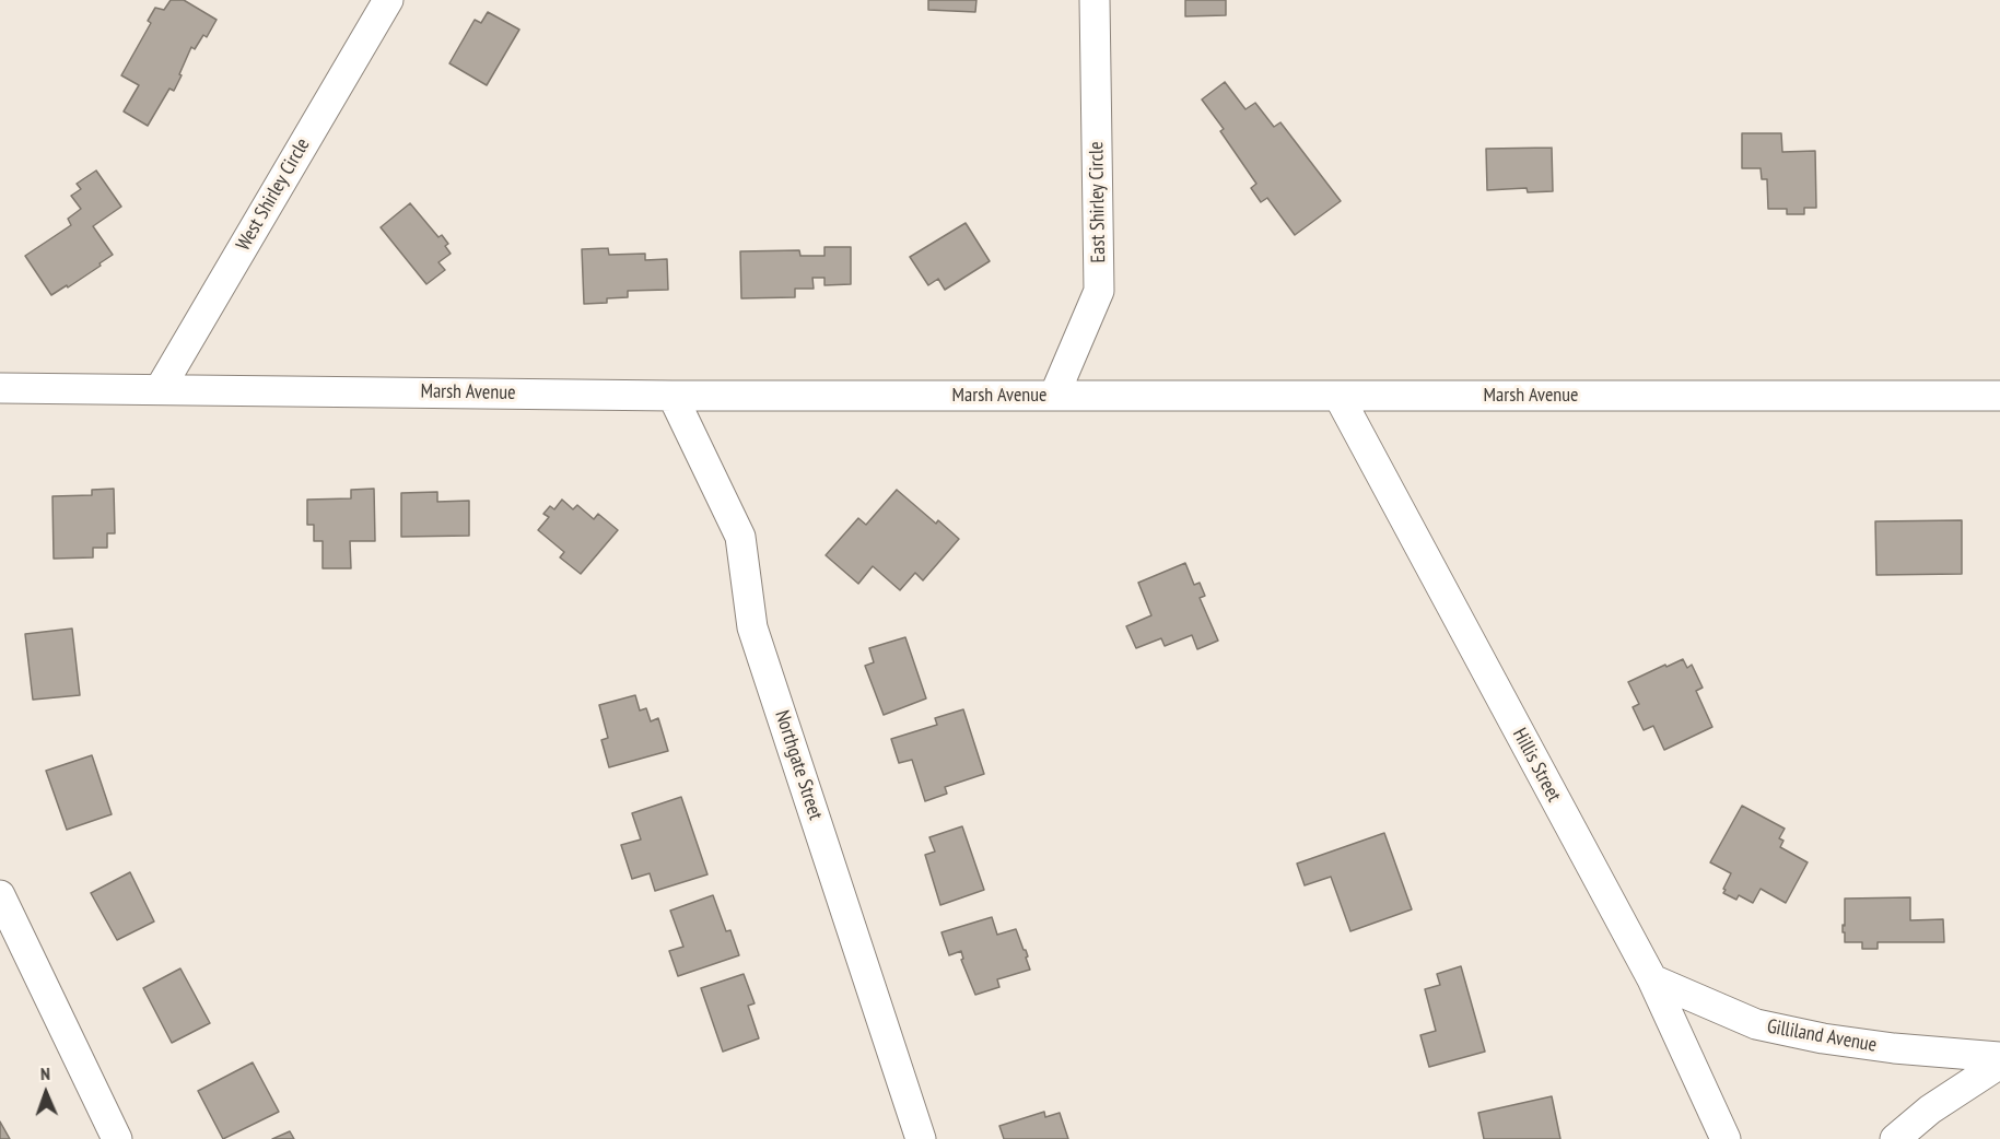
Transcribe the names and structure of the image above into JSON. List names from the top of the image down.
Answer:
{
  "streets": {
    "street": [
      "West Shirley Circle",
      "East Shirley Circle",
      "Marsh Avenue",
      "Northgate Street",
      "Hillis Street",
      "Gilliland Avenue"
    ]
  },
  "crossings": [
    ["West Shirley Circle", "Marsh Avenue"],
    ["East Shirley Circle", "Marsh Avenue"],
    ["Marsh Avenue", "Northgate Street"],
    ["Marsh Avenue", "Hillis Street"],
    ["Hillis Street", "Gilliland Avenue"]
  ],
  "north": "top"
}
